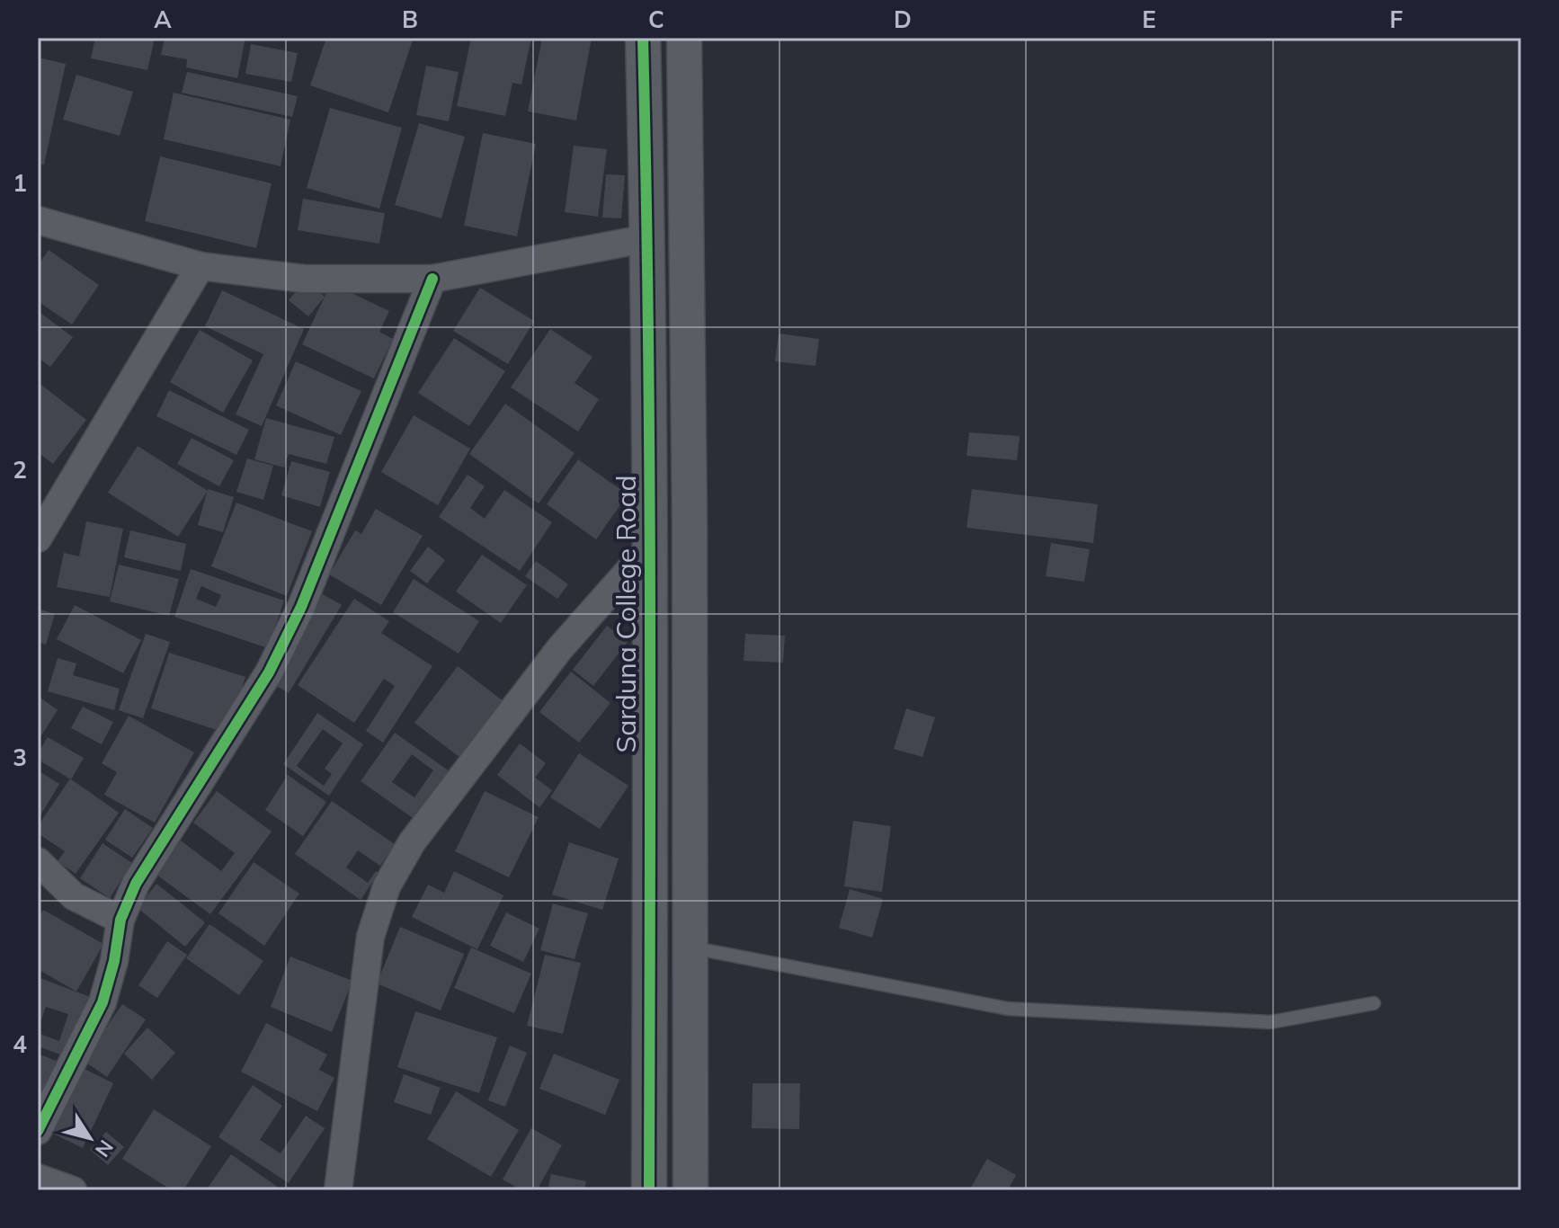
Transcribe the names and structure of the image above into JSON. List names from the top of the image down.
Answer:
{
  "streets": {
    "street": ["Sarduna College Road"]
  },
  "north": "bottom right",
  "grid": {
    "columns": [
      "A",
      "B",
      "C",
      "D",
      "E",
      "F"
    ],
    "rows": [
      "1",
      "2",
      "3",
      "4"
    ]
  }
}
